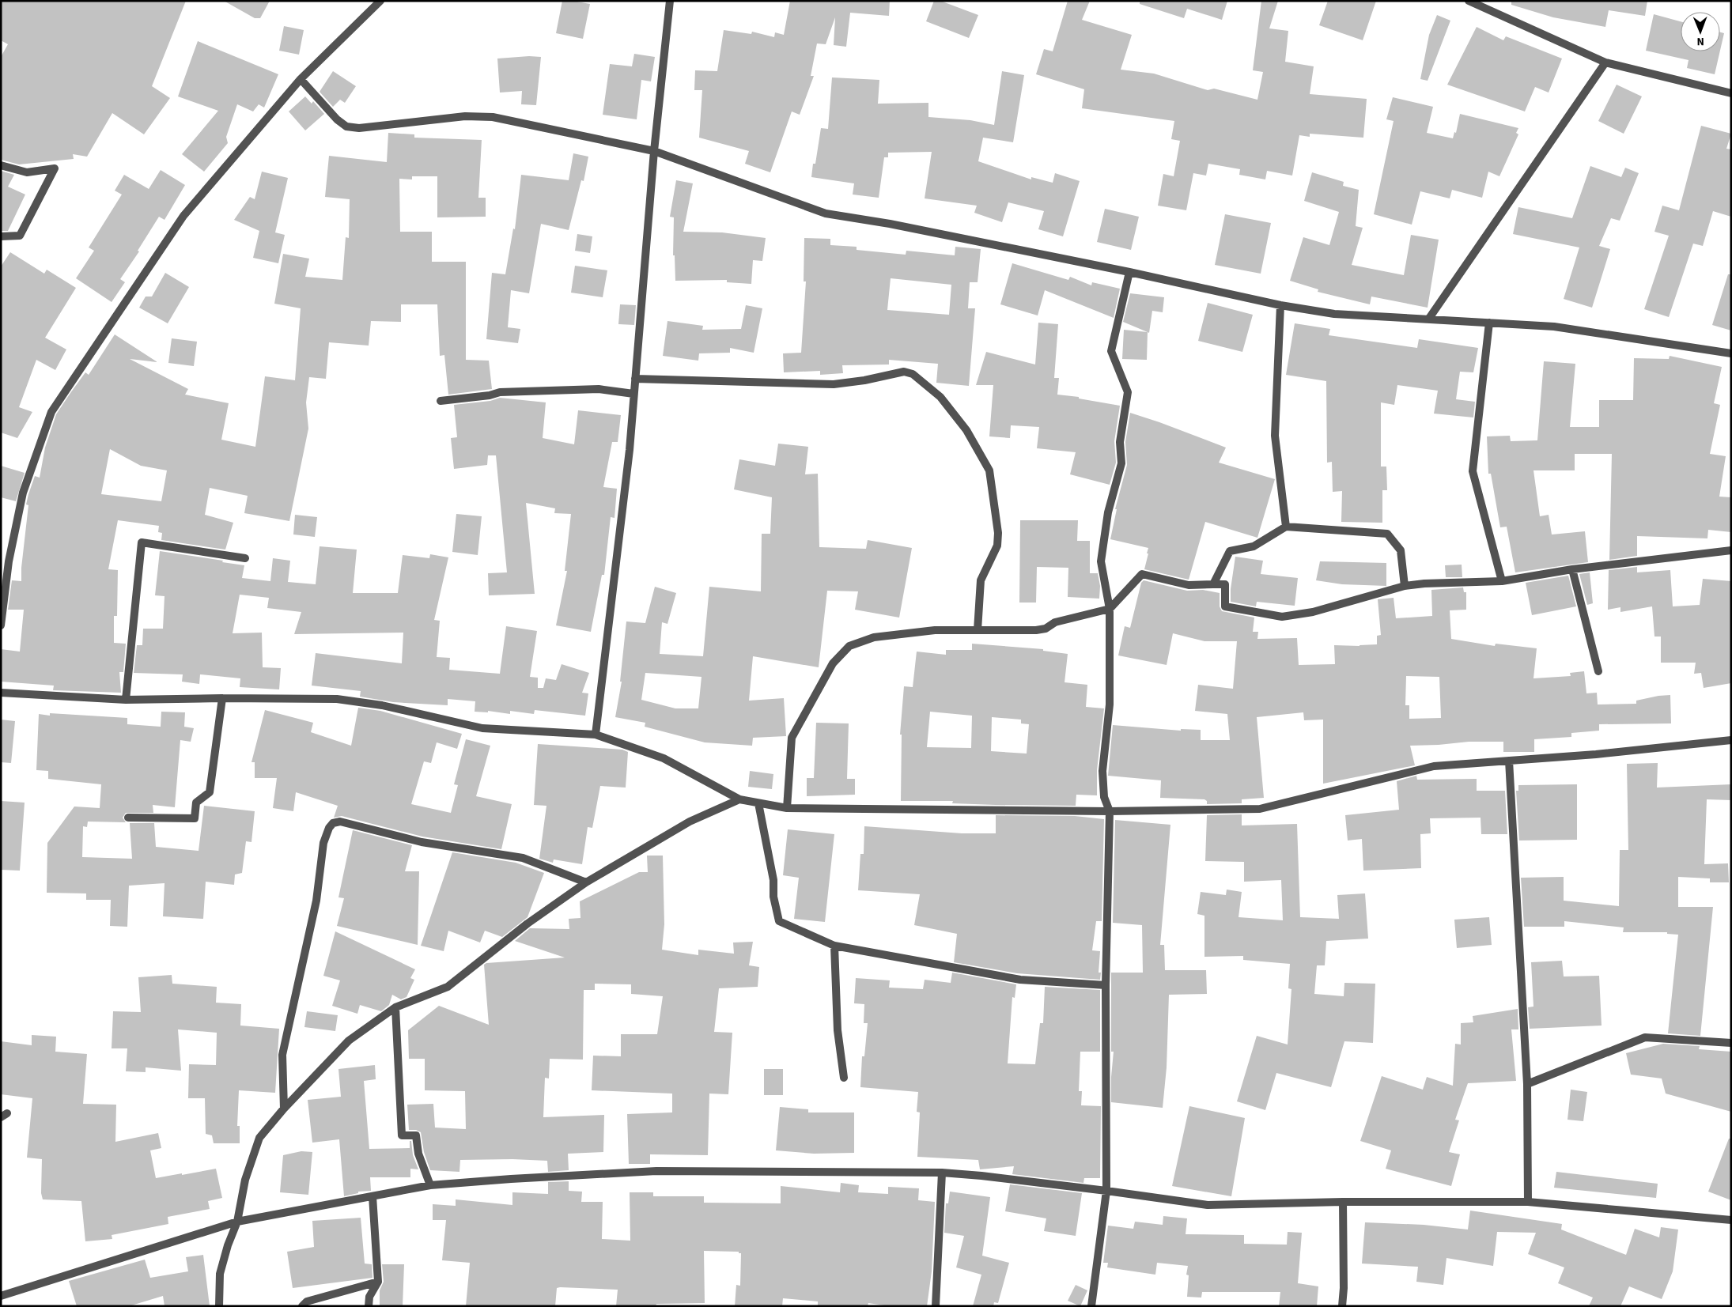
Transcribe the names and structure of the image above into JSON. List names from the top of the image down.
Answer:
{
  "north": "bottom"
}
